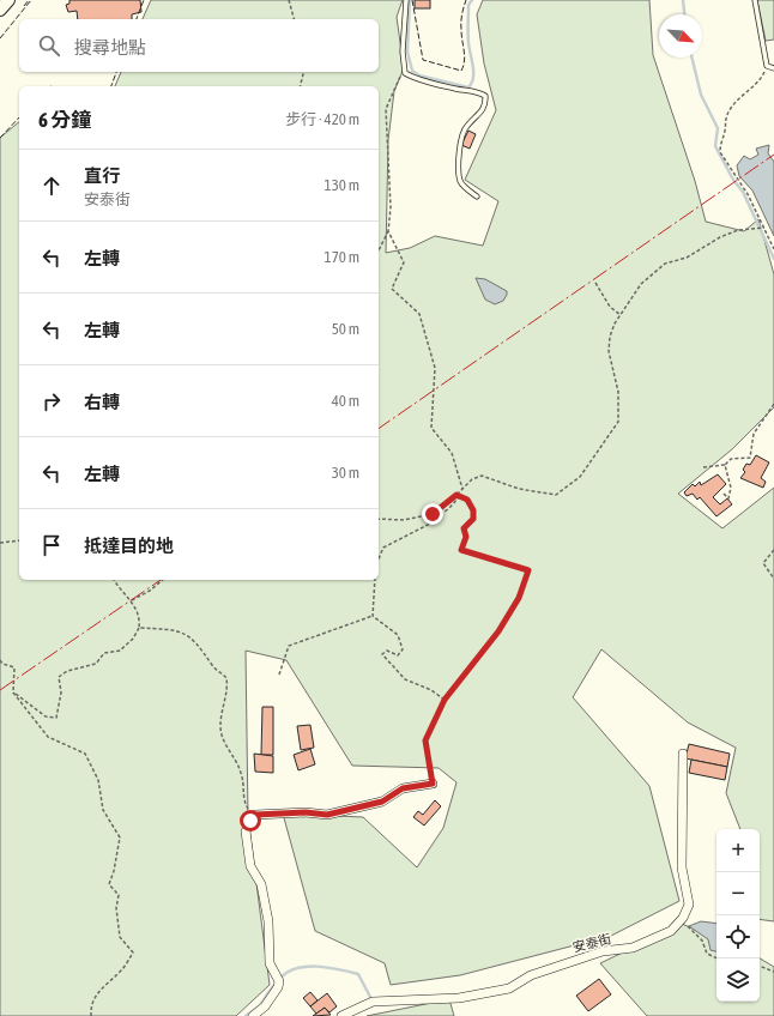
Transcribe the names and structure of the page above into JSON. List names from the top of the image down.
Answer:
{
  "streets": {
    "street": ["安泰街"]
  },
  "north": "bottom right",
  "page": {
    "search": "搜尋地點",
    "heading": ["6 分鐘", "步行 · 420 m"],
    "list": [
      ["直行", "安泰街", "130 m"],
      ["左轉", "170 m"],
      ["左轉", "50 m"],
      ["右轉", "40 m"],
      ["左轉", "30 m"],
      "抵達目的地"
    ],
    "map_buttons": ["+", "−"]
  }
}
